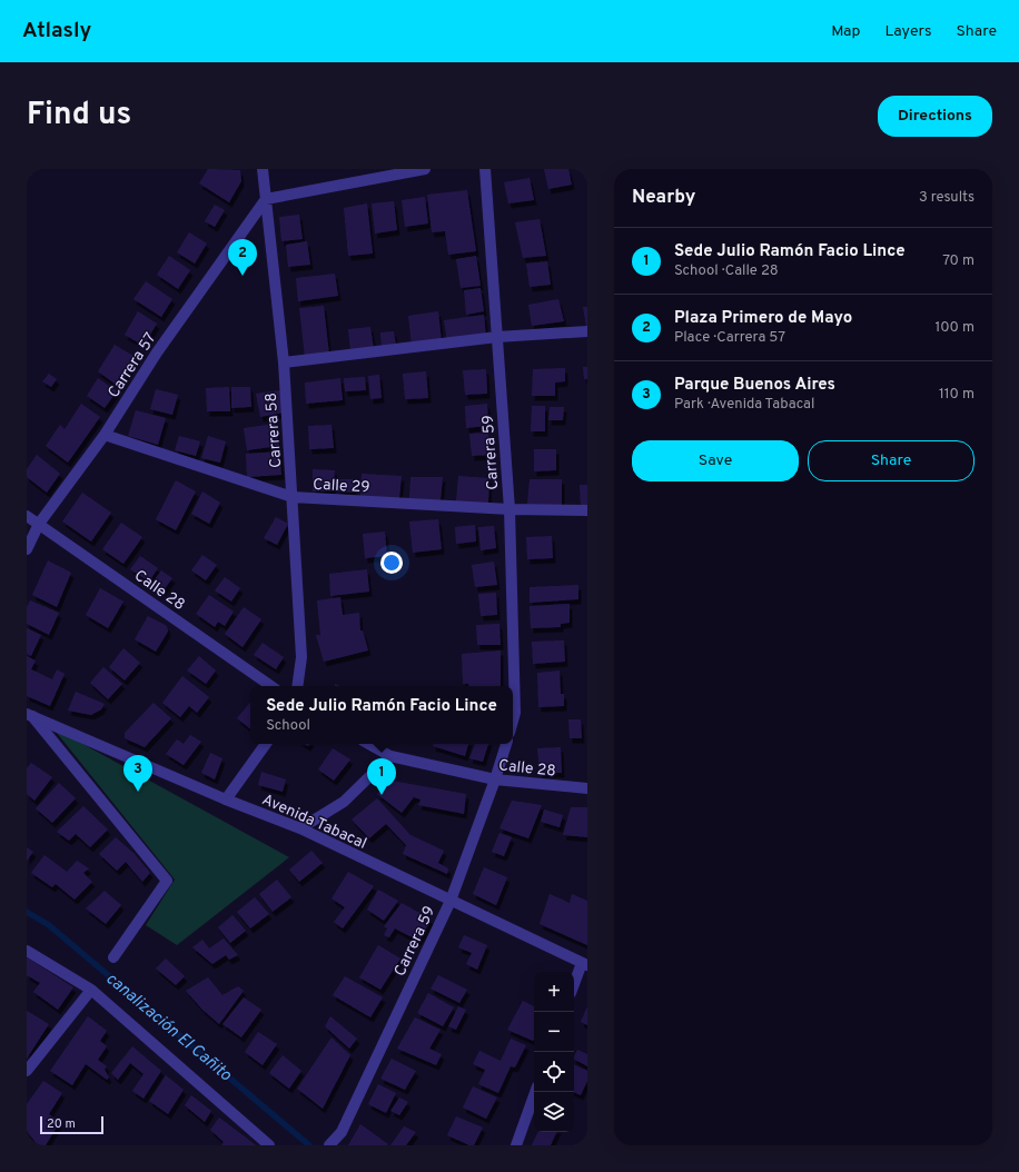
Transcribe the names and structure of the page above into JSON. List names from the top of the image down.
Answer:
{
  "streets": {
    "street": [
      "Carrera 57",
      "Carrera 58",
      "Carrera 59",
      "Calle 29",
      "Calle 28",
      "Avenida Tabacal"
    ]
  },
  "crossings": [
    ["Carrera 57", "Carrera 58"],
    ["Carrera 57", "Calle 29"],
    ["Carrera 57", "Calle 28"],
    ["Carrera 58", "Calle 29"],
    ["Carrera 59", "Calle 29"],
    ["Carrera 59", "Calle 28"],
    ["Carrera 59", "Avenida Tabacal"]
  ],
  "water": ["canalización El Cañito"],
  "scale_bar": "20 m",
  "page": {
    "header": "Atlasly",
    "nav": ["Map", "Layers", "Share"],
    "title": "Find us",
    "buttons": [
      "Directions",
      ["Save", "Share"]
    ],
    "heading": ["Nearby", "3 results"],
    "list": [
      {
        "mark": "1",
        "name": "Sede Julio Ramón Facio Lince",
        "note": "School · Calle 28",
        "value": "70 m"
      },
      {
        "mark": "2",
        "name": "Plaza Primero de Mayo",
        "note": "Place · Carrera 57",
        "value": "100 m"
      },
      {
        "mark": "3",
        "name": "Parque Buenos Aires",
        "note": "Park · Avenida Tabacal",
        "value": "110 m"
      }
    ],
    "pins": ["2", "3", "1"],
    "popup": ["Sede Julio Ramón Facio Lince", "School"],
    "map_buttons": ["+", "−"],
    "scale": "20 m"
  }
}
